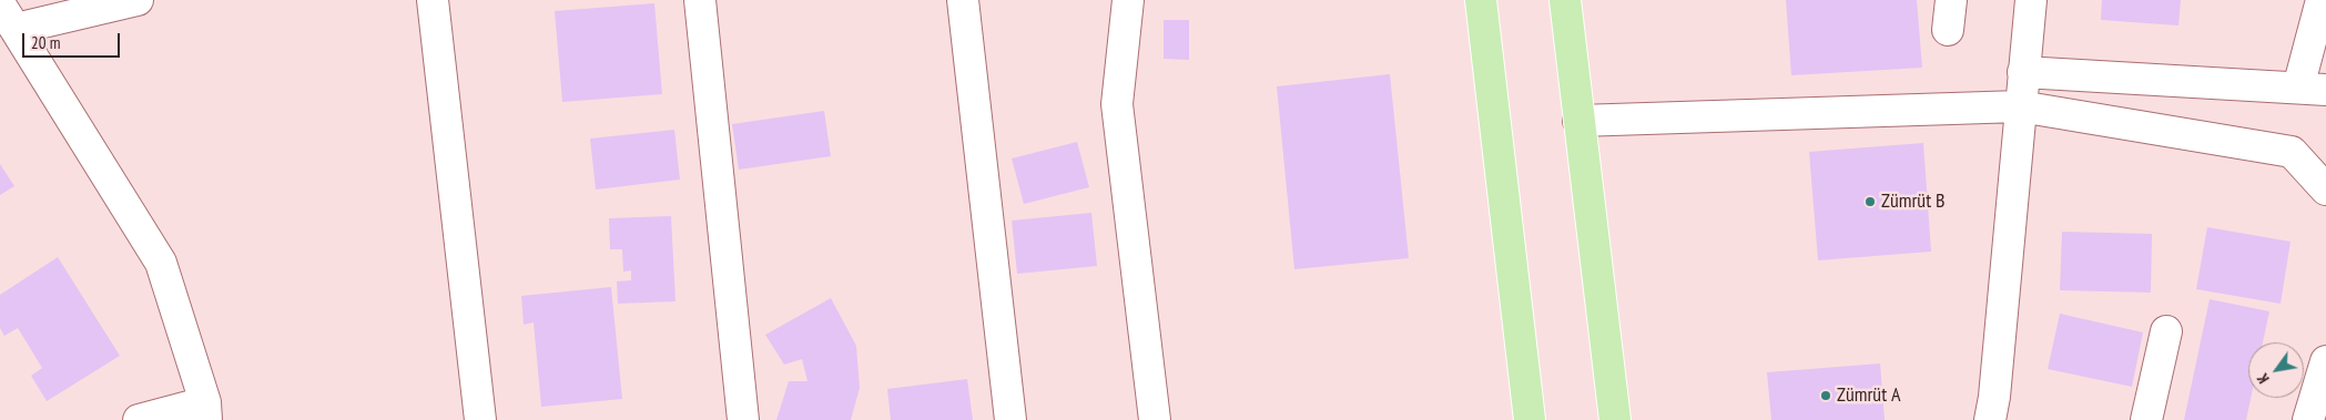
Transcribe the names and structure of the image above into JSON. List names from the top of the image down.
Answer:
{
  "places": ["Zümrüt B", "Zümrüt A"],
  "scale_bar": "20 m",
  "north": "bottom left"
}
